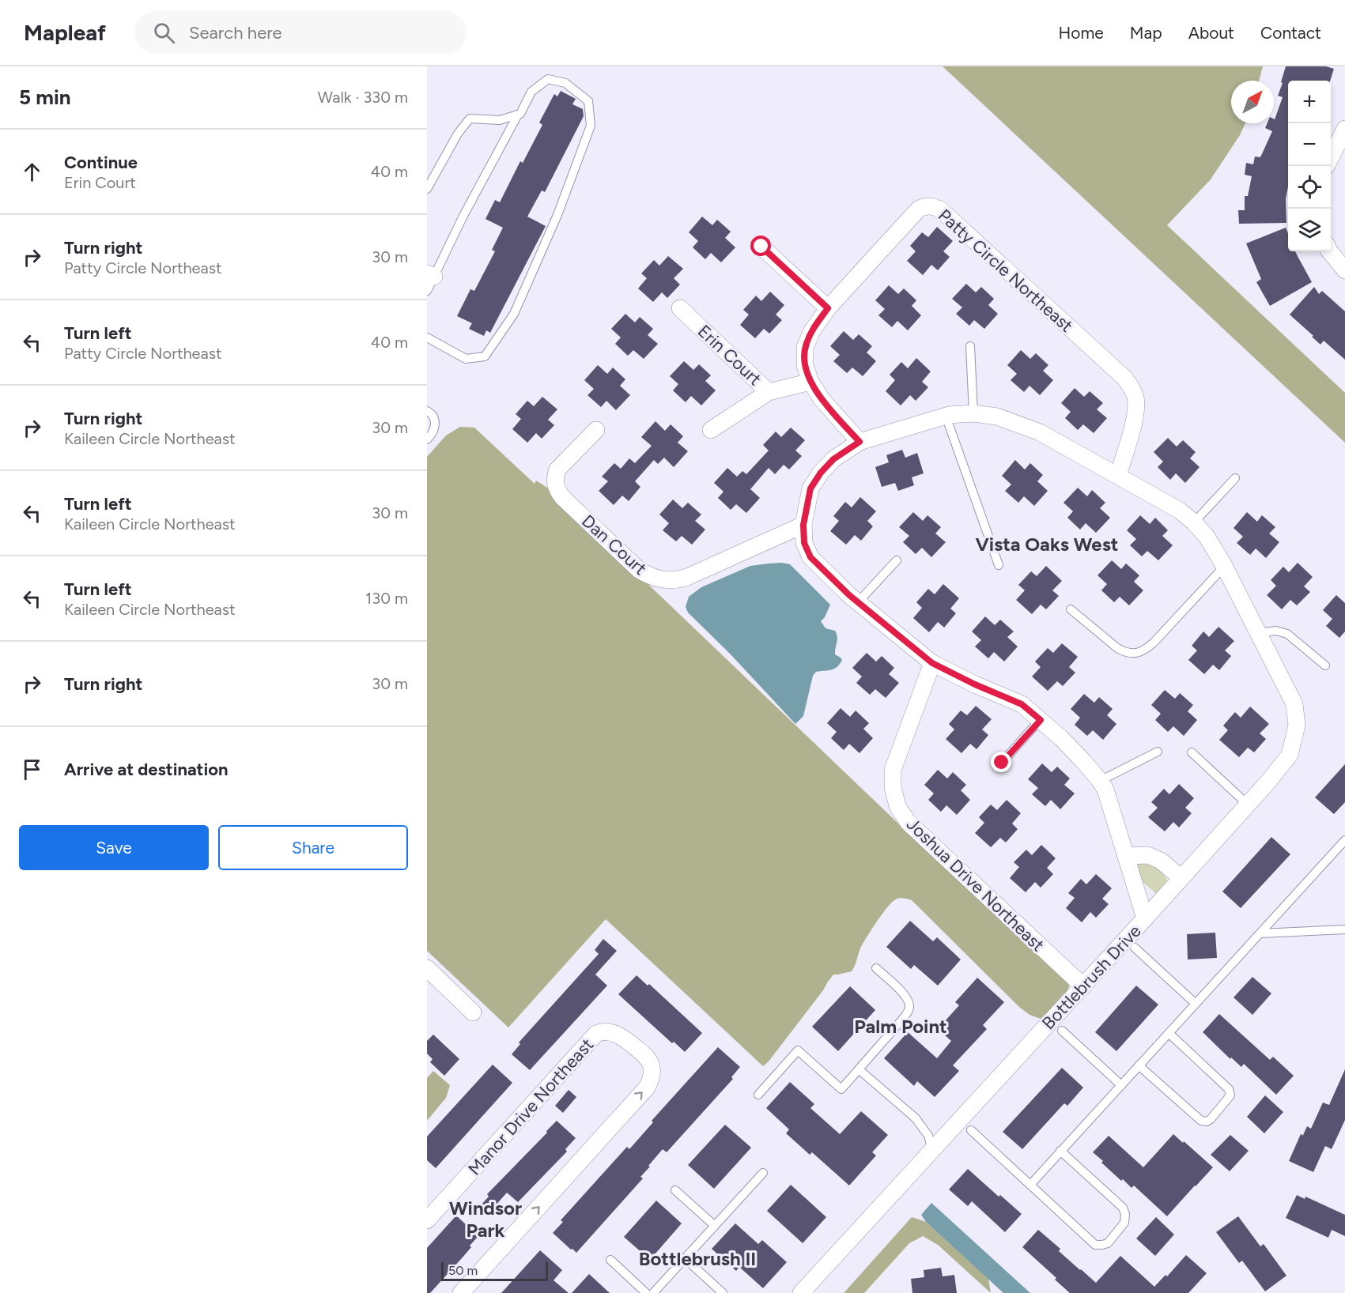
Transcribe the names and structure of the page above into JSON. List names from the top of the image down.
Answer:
{
  "streets": {
    "street": [
      "Patty Circle Northeast",
      "Erin Court",
      "Dan Court",
      "Joshua Drive Northeast",
      "Bottlebrush Drive",
      "Manor Drive Northeast"
    ]
  },
  "crossings": [
    ["Patty Circle Northeast", "Erin Court"],
    ["Patty Circle Northeast", "Bottlebrush Drive"],
    ["Dan Court", "Bottlebrush Drive"],
    ["Joshua Drive Northeast", "Bottlebrush Drive"]
  ],
  "districts": [
    "Vista Oaks West",
    "Palm Point",
    "Windsor Park",
    "Bottlebrush II"
  ],
  "scale_bar": "50 m",
  "north": "top right",
  "page": {
    "header": "Mapleaf",
    "search": "Search here",
    "nav": [
      "Home",
      "Map",
      "About",
      "Contact"
    ],
    "heading": ["5 min", "Walk · 330 m"],
    "map_buttons": ["+", "−"],
    "list": [
      ["Continue", "Erin Court", "40 m"],
      ["Turn right", "Patty Circle Northeast", "30 m"],
      ["Turn left", "Patty Circle Northeast", "40 m"],
      ["Turn right", "Kaileen Circle Northeast", "30 m"],
      ["Turn left", "Kaileen Circle Northeast", "30 m"],
      ["Turn left", "Kaileen Circle Northeast", "130 m"],
      ["Turn right", "30 m"],
      "Arrive at destination"
    ],
    "buttons": ["Save", "Share"],
    "scale": "50 m"
  }
}
